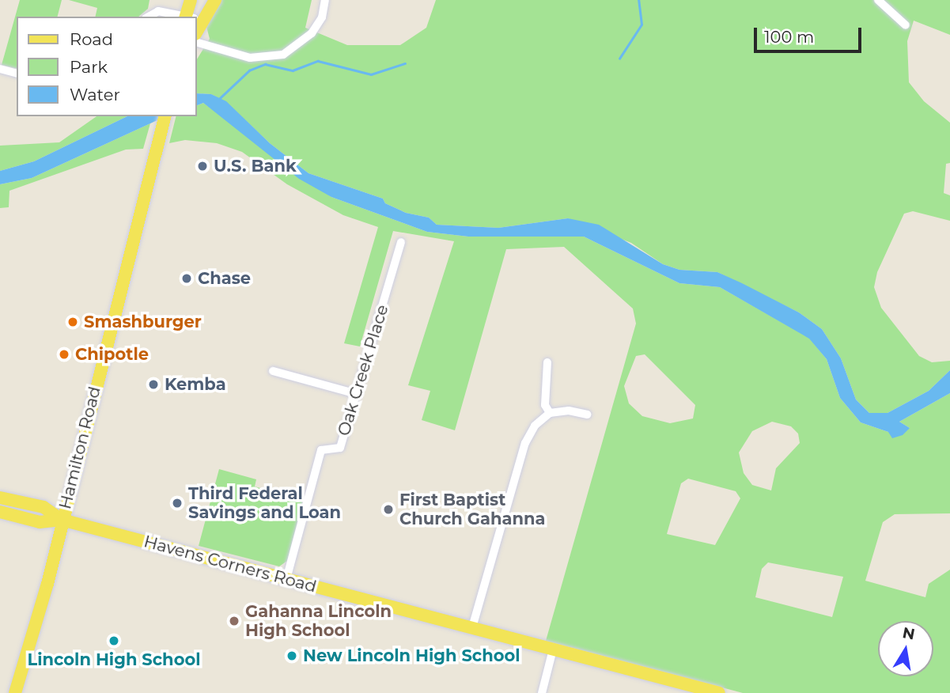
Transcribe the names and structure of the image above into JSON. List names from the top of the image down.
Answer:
{
  "streets": {
    "main road": ["Hamilton Road", "Havens Corners Road"],
    "street": ["Oak Creek Place"]
  },
  "crossings": [
    ["Oak Creek Place", "Havens Corners Road"],
    ["Hamilton Road", "Havens Corners Road"]
  ],
  "places": [
    "U.S. Bank",
    "Chase",
    "Smashburger",
    "Chipotle",
    "Kemba",
    "Third Federal Savings and Loan",
    "First Baptist Church Gahanna",
    "Gahanna Lincoln High School",
    "Lincoln High School",
    "New Lincoln High School"
  ],
  "legend": ["Road", "Park", "Water"],
  "scale_bar": "100 m",
  "north": "top"
}
